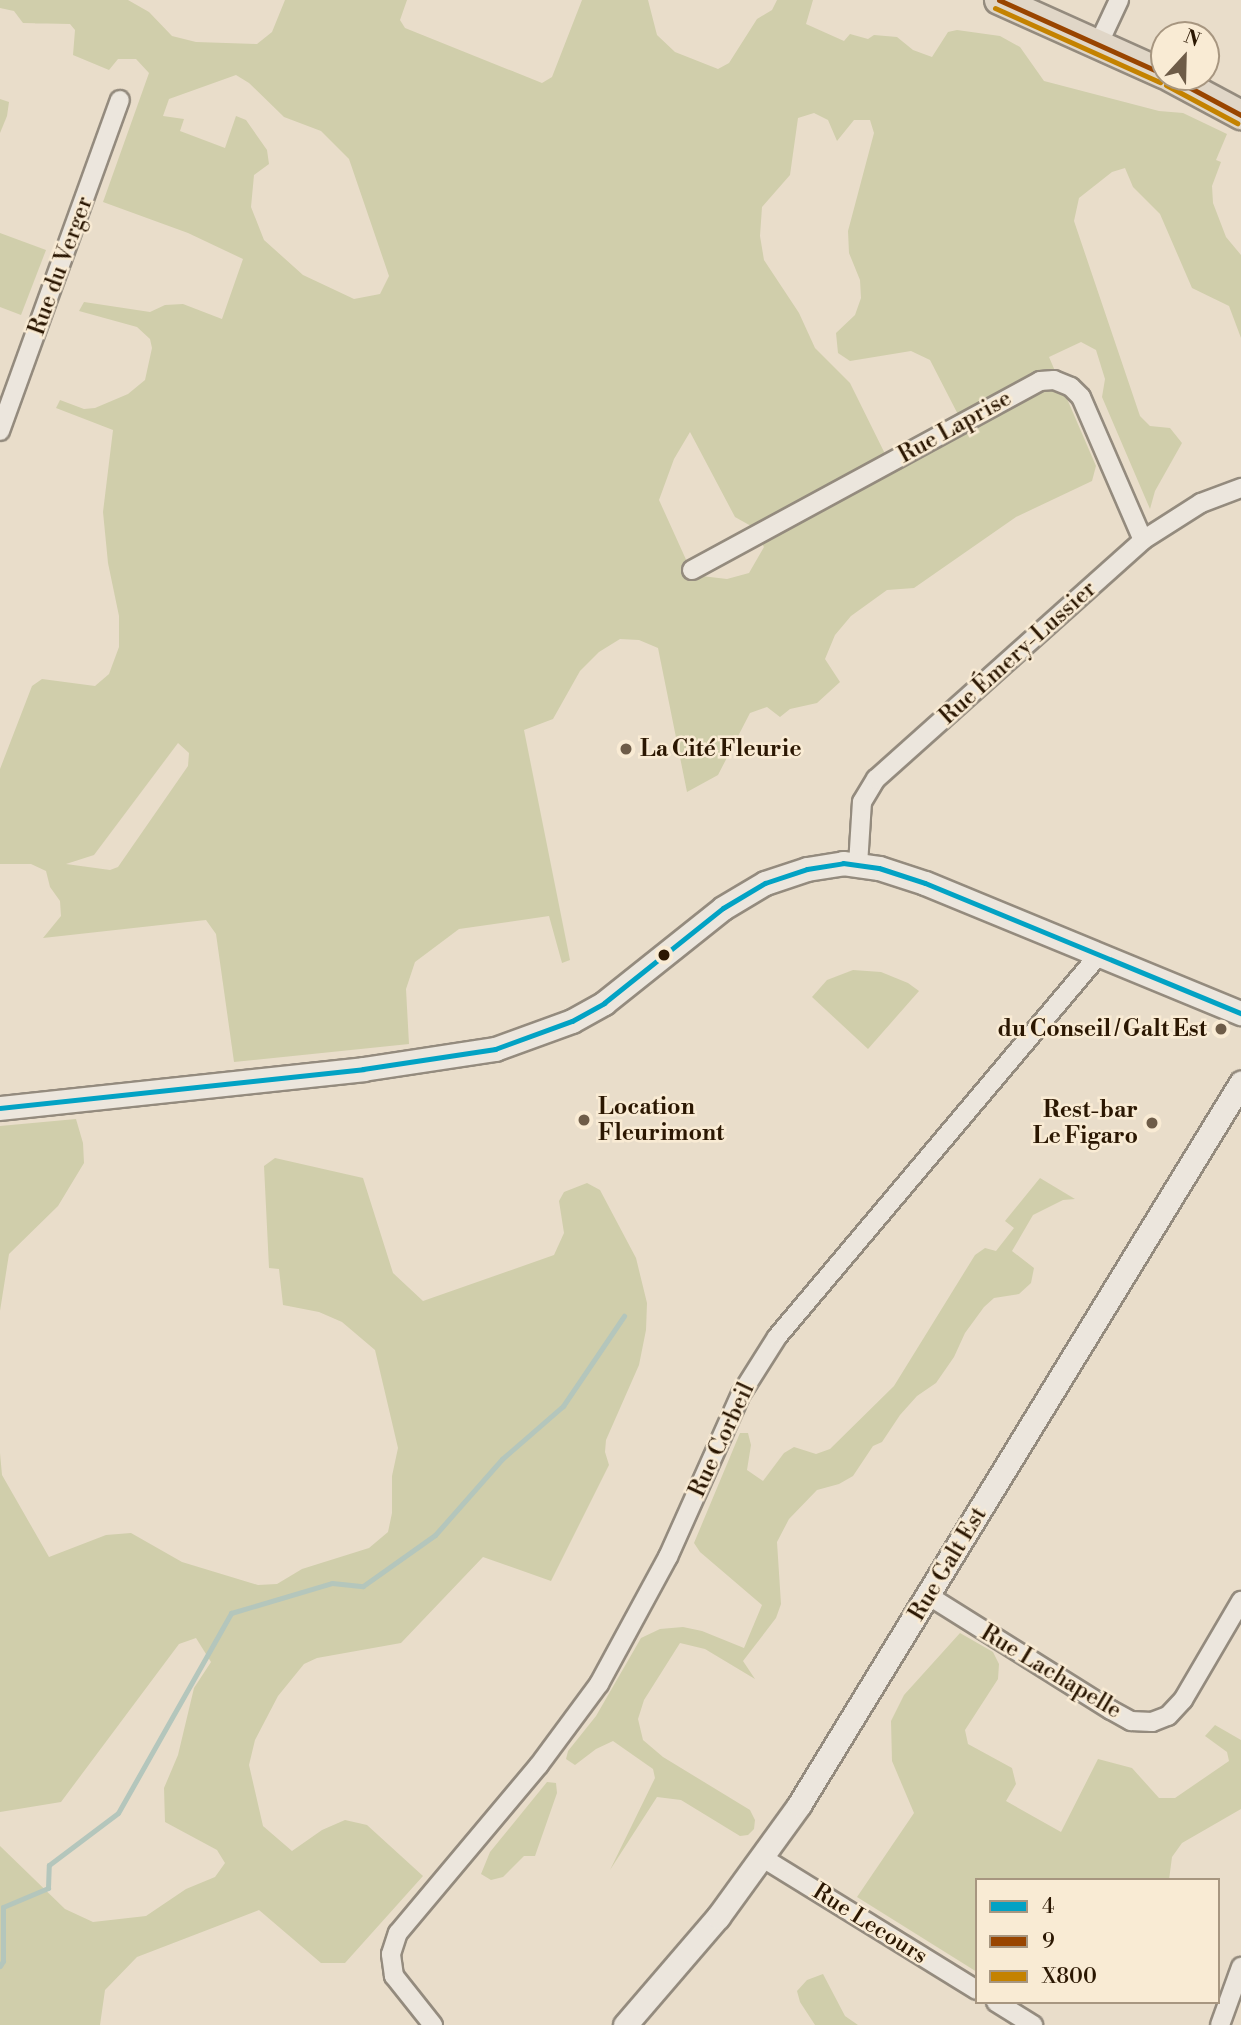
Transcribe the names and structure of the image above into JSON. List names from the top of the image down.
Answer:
{
  "streets": {
    "street": [
      "Rue du Verger",
      "Rue Laprise",
      "Rue Émery-Lussier",
      "Rue Corbeil",
      "Rue Galt Est",
      "Rue Lachapelle",
      "Rue Lecours"
    ]
  },
  "crossings": [
    ["Rue Laprise", "Rue Émery-Lussier"],
    ["Rue Galt Est", "Rue Lachapelle"],
    ["Rue Galt Est", "Rue Lecours"]
  ],
  "places": [
    "La Cité Fleurie",
    "du Conseil / Galt Est",
    "Location Fleurimont",
    "Rest-bar Le Figaro"
  ],
  "lines": ["transit line 9", "transit line X800", "transit line 4"],
  "legend": ["4", "9", "X800"],
  "north": "top"
}
